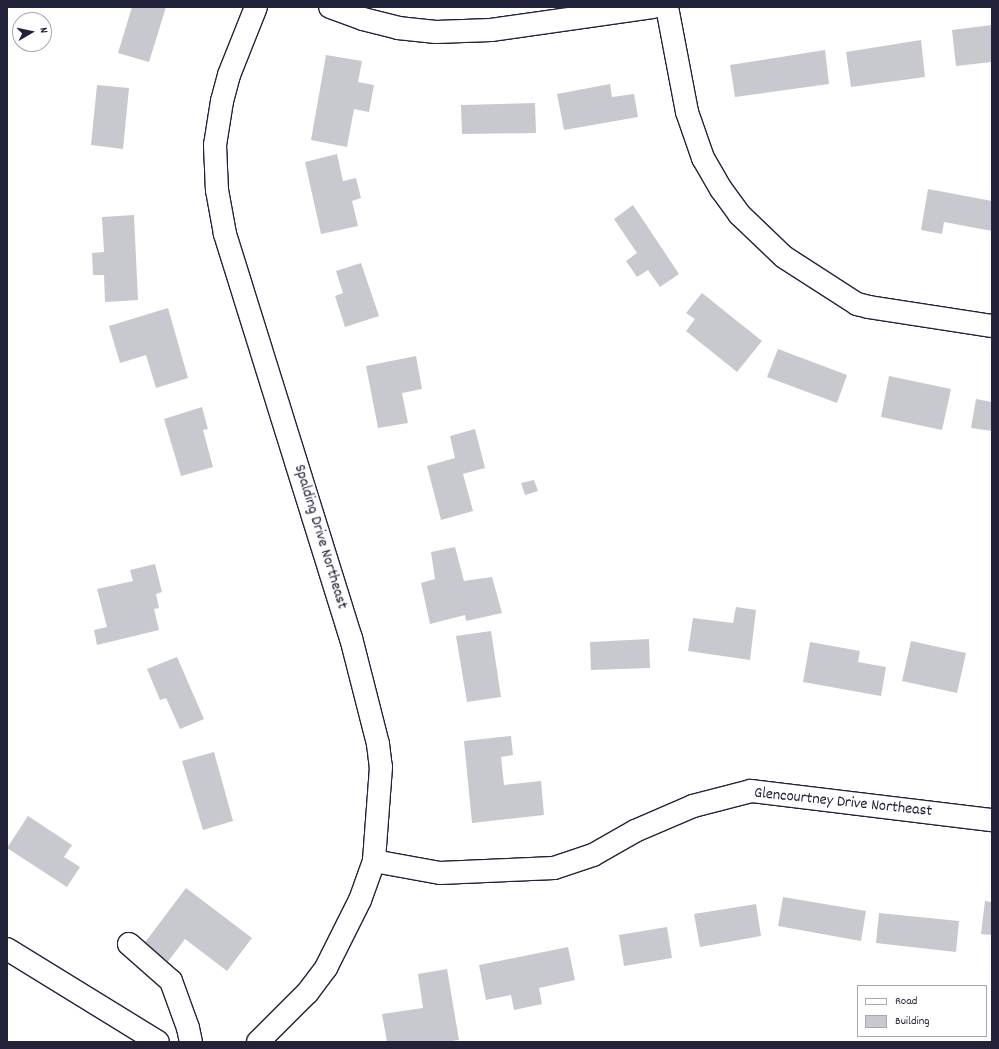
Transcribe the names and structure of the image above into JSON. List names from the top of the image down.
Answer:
{
  "streets": {
    "street": ["Spalding Drive Northeast", "Glencourtney Drive Northeast"]
  },
  "crossings": [
    ["Spalding Drive Northeast", "Glencourtney Drive Northeast"]
  ],
  "legend": ["Road", "Building"],
  "north": "right"
}
